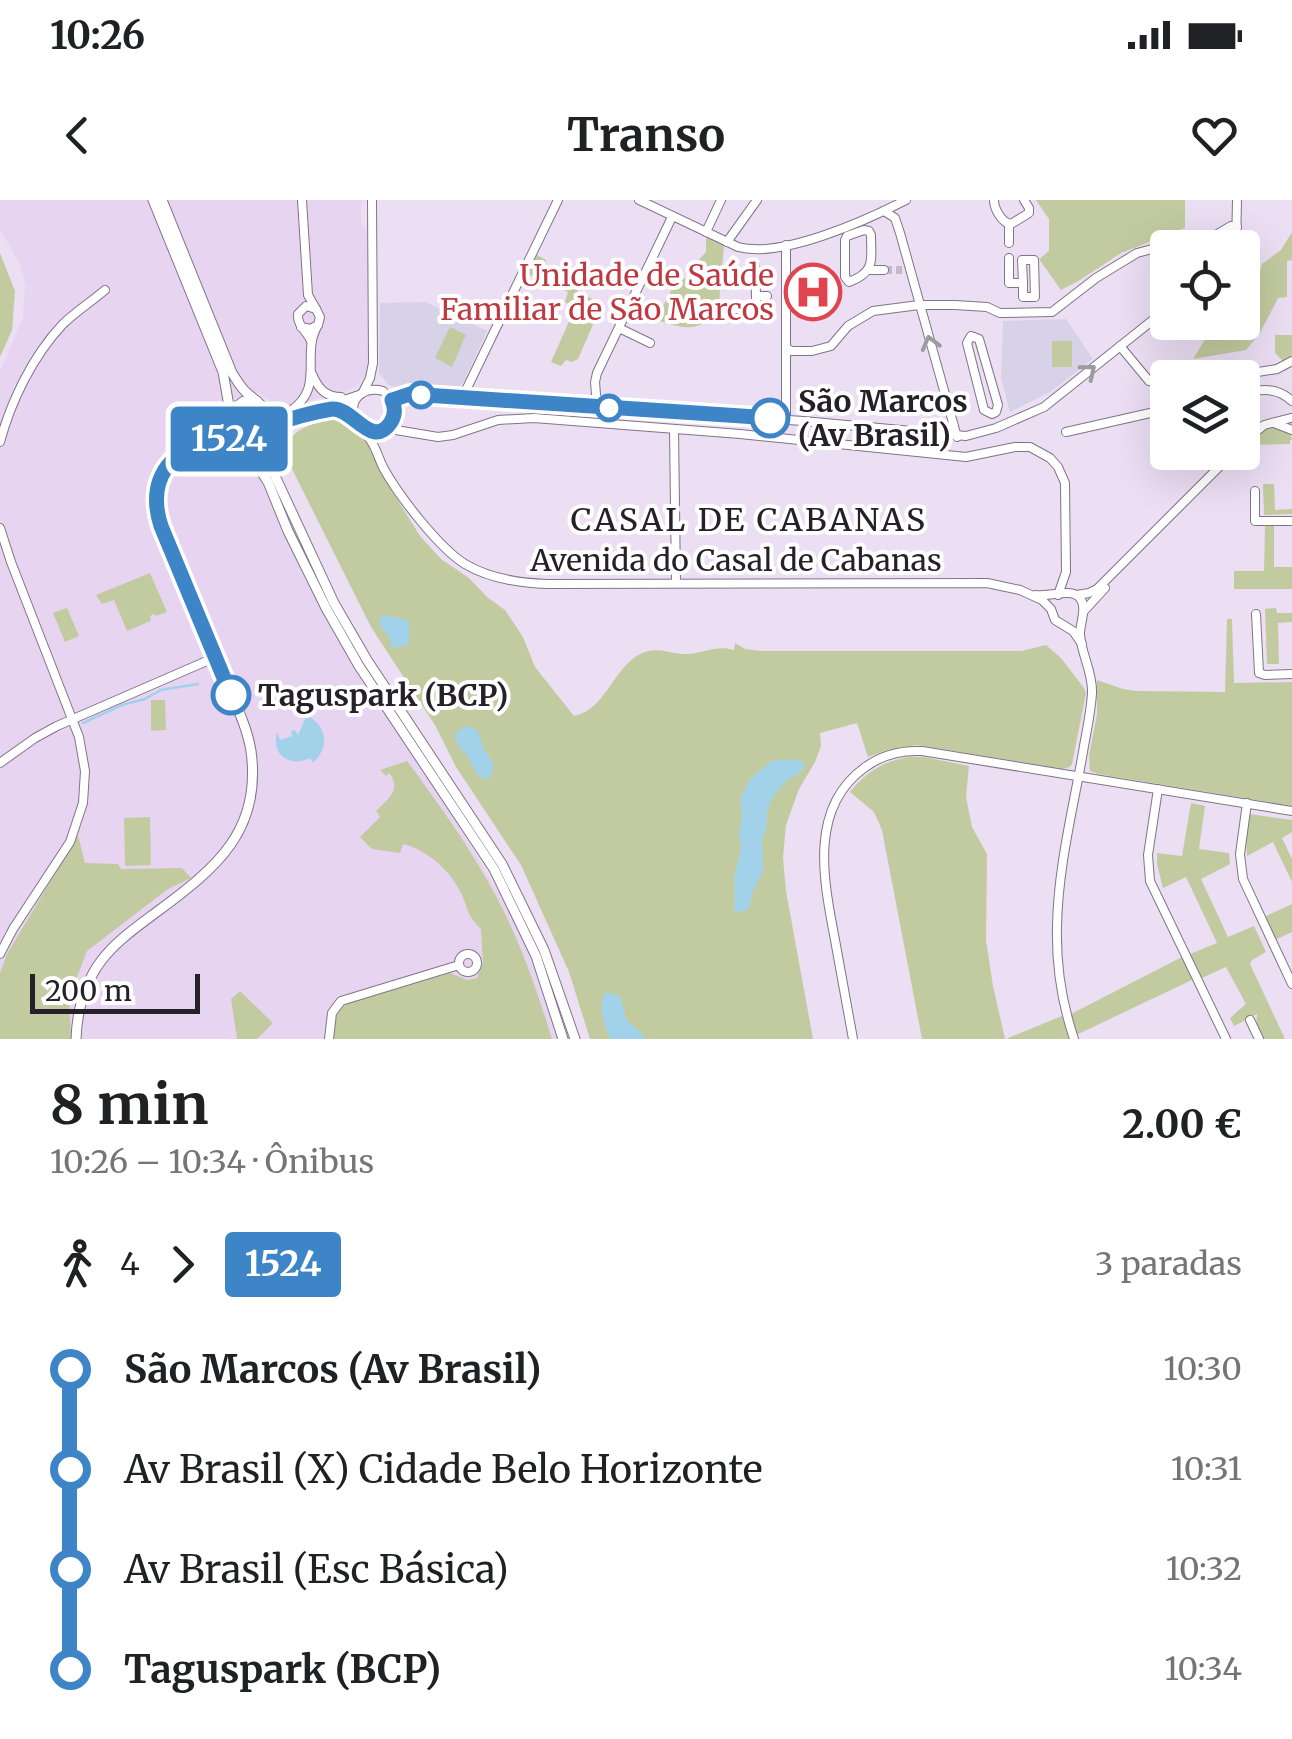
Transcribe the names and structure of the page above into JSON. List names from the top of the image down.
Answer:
{
  "streets": {
    "street": ["Avenida do Casal de Cabanas"]
  },
  "districts": ["CASAL DE CABANAS"],
  "places": {
    "hospital": ["Unidade de Saúde Familiar de São Marcos"],
    "other": ["São Marcos (Av Brasil)", "Taguspark (BCP)"]
  },
  "lines": ["bus line 1524"],
  "scale_bar": "200 m",
  "page": {
    "status": "10:26",
    "header": "Transo",
    "on_map": "1524",
    "scale": "200 m",
    "heading": ["8 min", "10:26 – 10:34 · Ônibus", "2.00 €"],
    "legs": ["4", "1524", "3 paradas"],
    "list": [
      {
        "name": "São Marcos (Av Brasil)",
        "value": "10:30"
      },
      {
        "name": "Av Brasil (X) Cidade Belo Horizonte",
        "value": "10:31"
      },
      {
        "name": "Av Brasil (Esc Básica)",
        "value": "10:32"
      },
      {
        "name": "Taguspark (BCP)",
        "value": "10:34"
      }
    ]
  }
}
